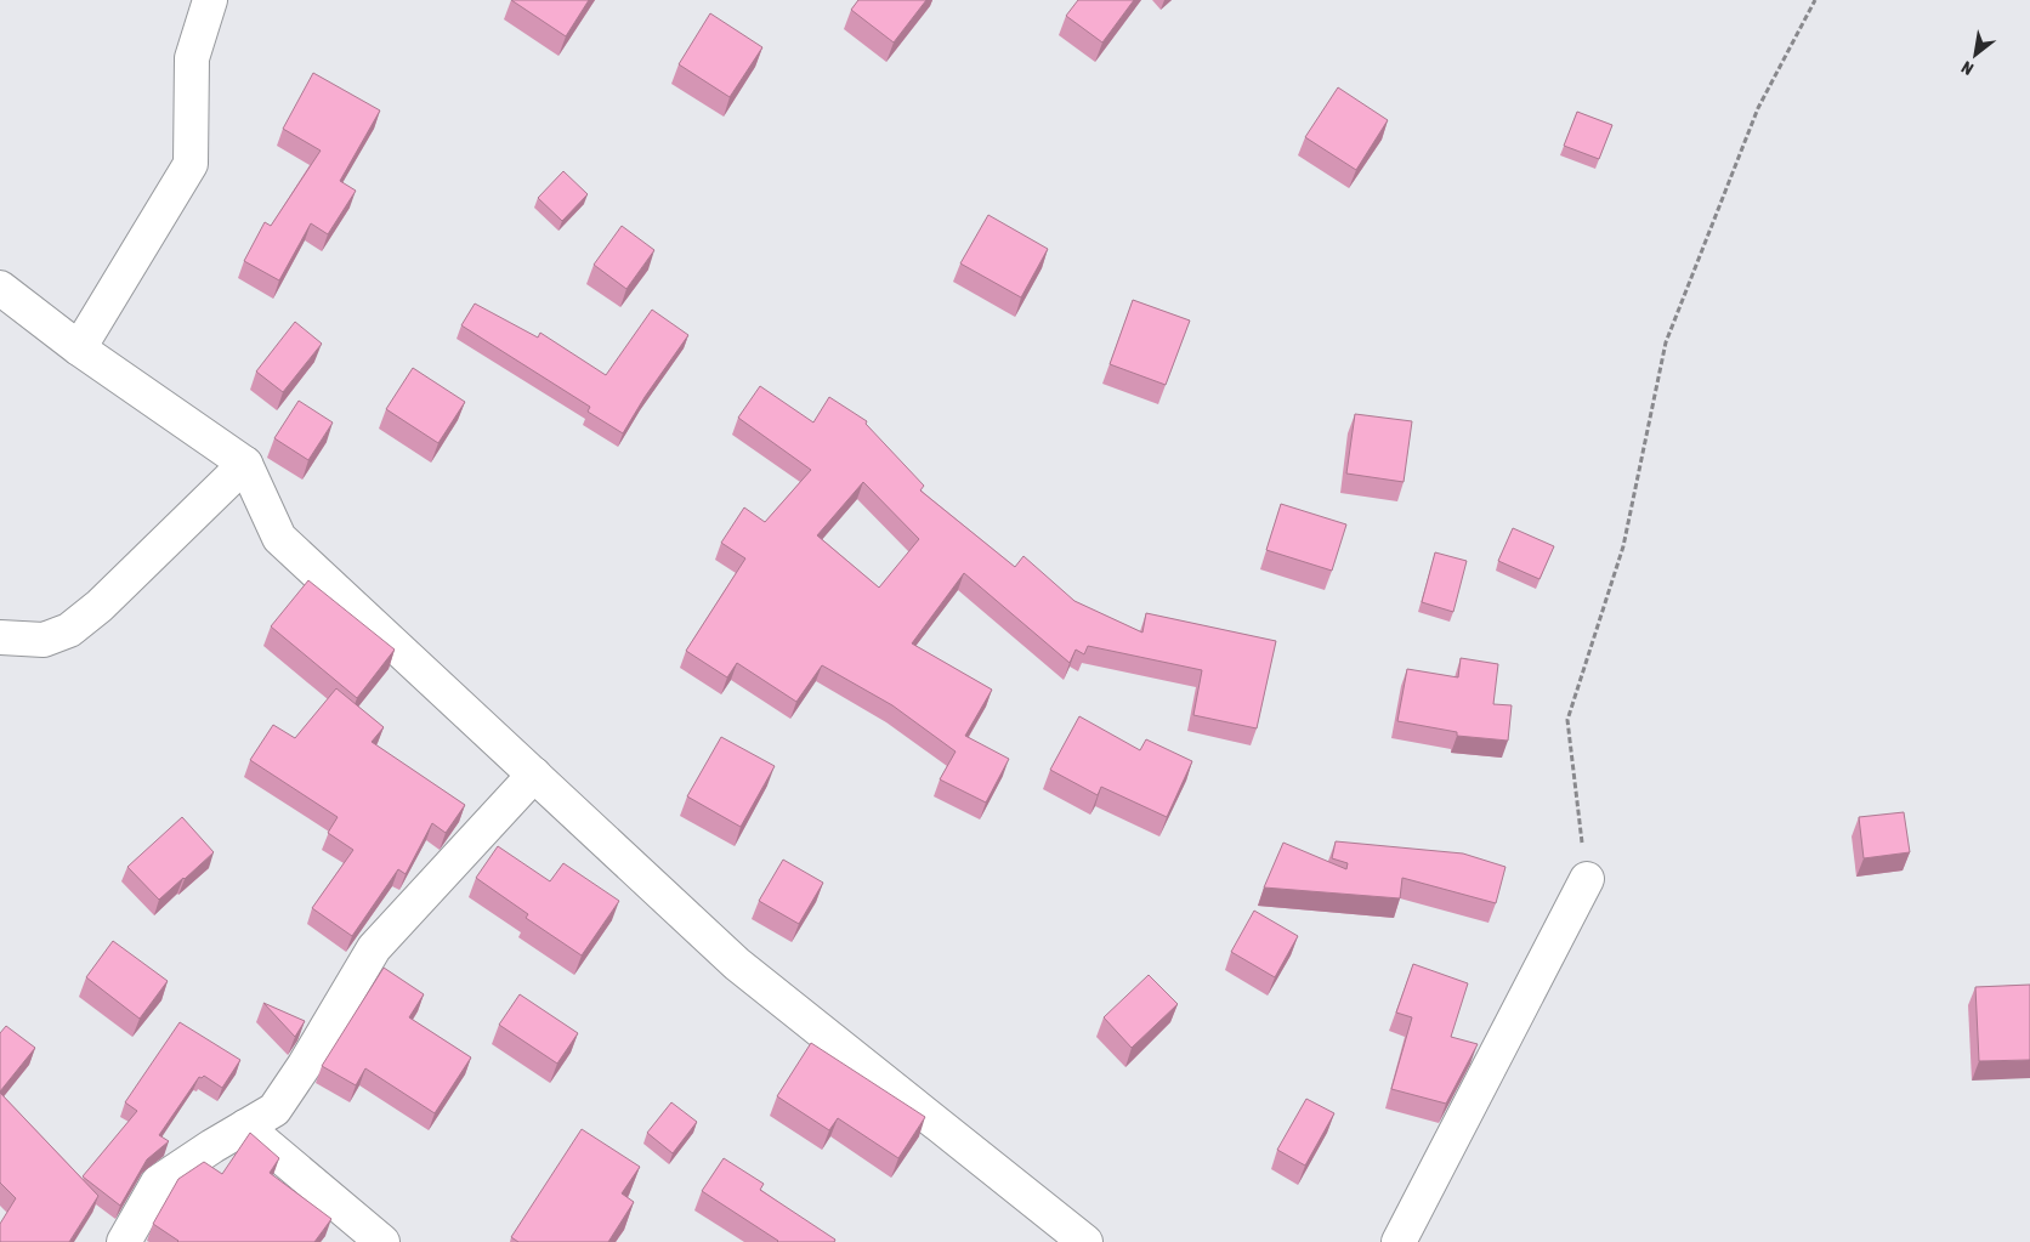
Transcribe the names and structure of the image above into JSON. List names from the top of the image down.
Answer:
{
  "north": "bottom left"
}
